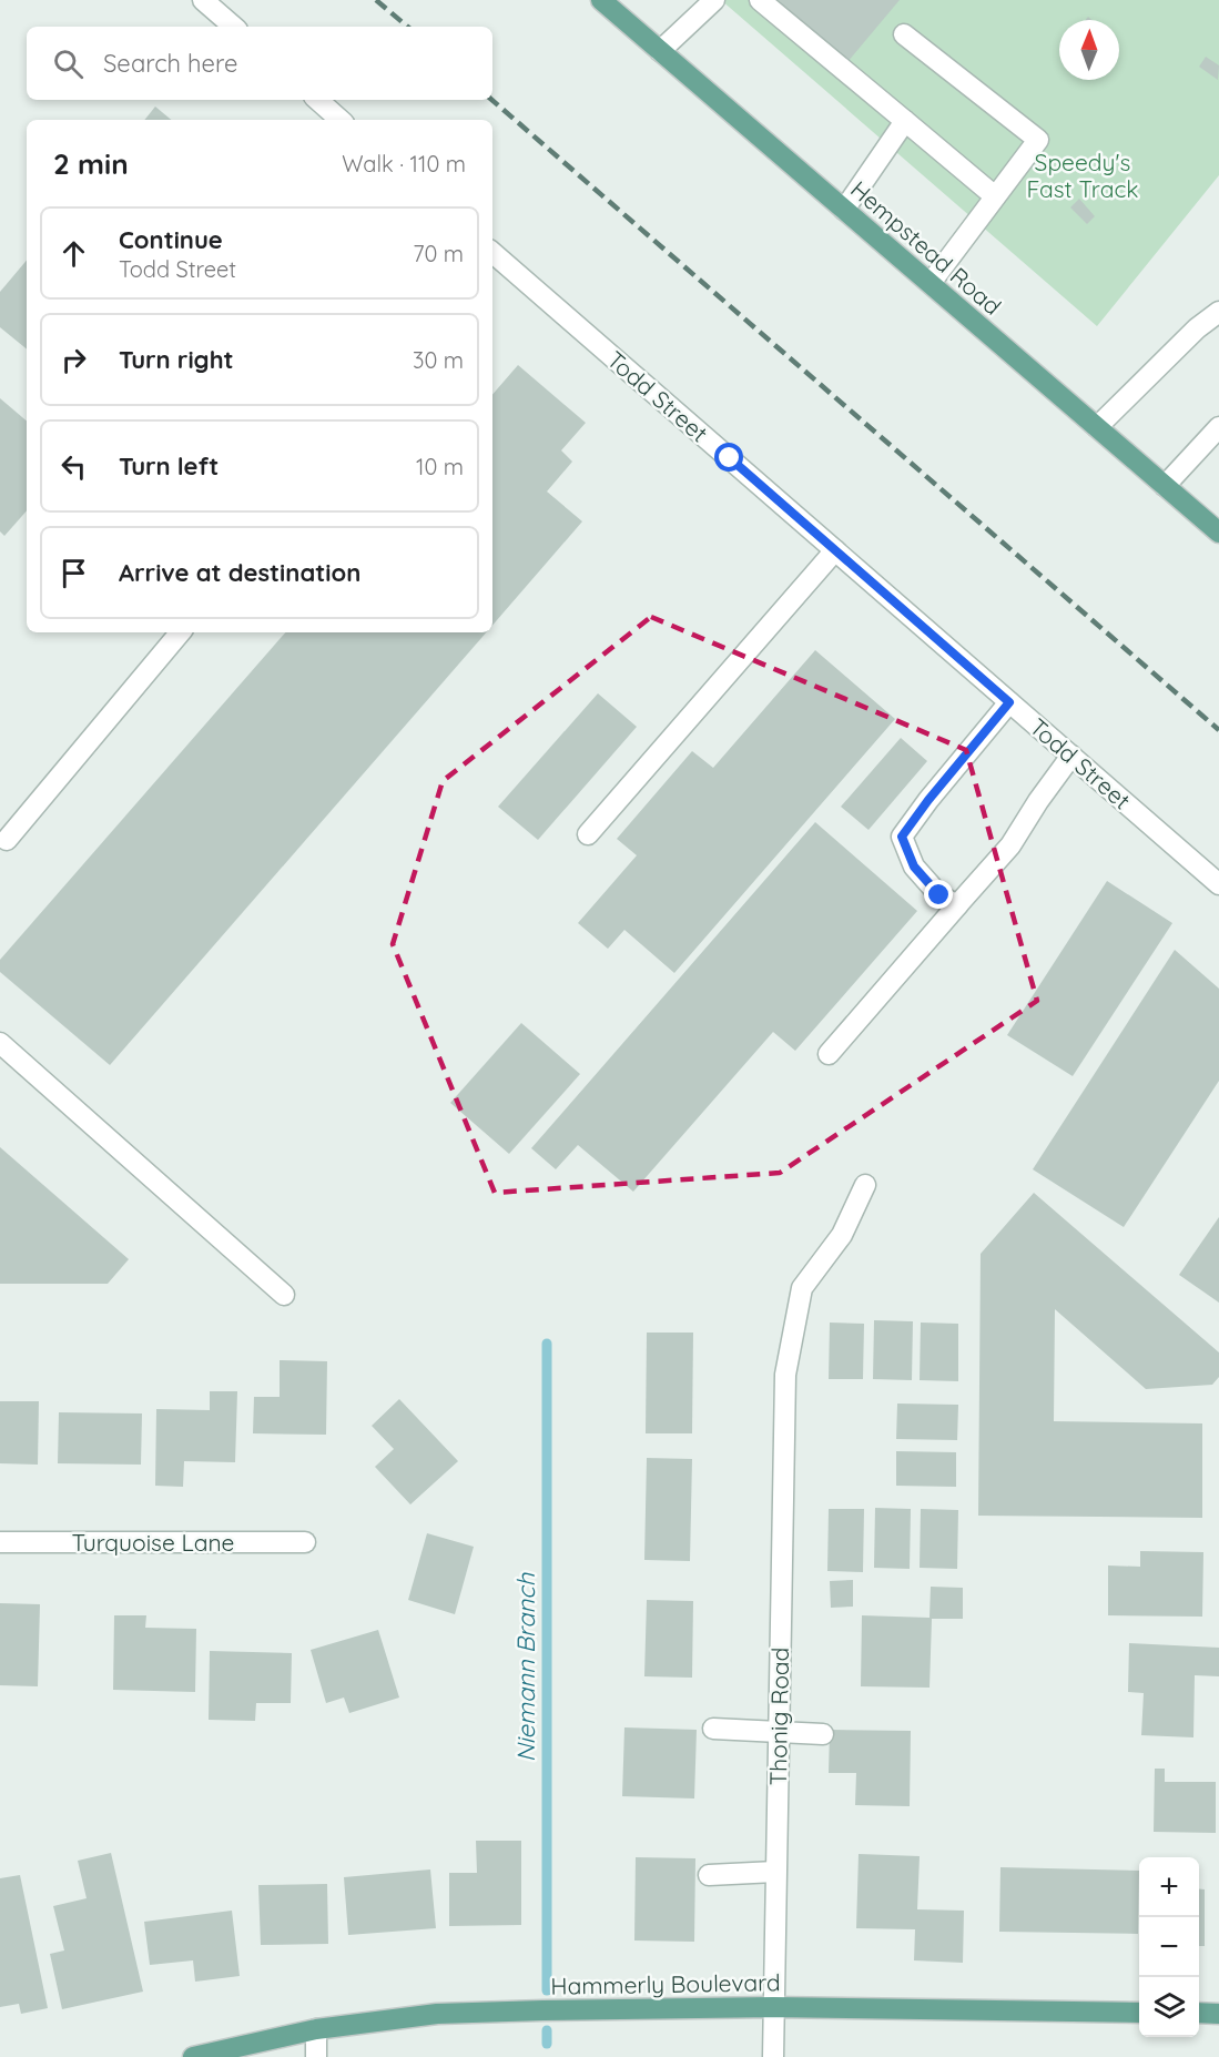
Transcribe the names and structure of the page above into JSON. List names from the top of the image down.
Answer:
{
  "streets": {
    "main road": ["Hempstead Road", "Hammerly Boulevard"],
    "street": ["Todd Street", "Turquoise Lane", "Thonig Road"]
  },
  "crossings": [
    ["Thonig Road", "Hammerly Boulevard"]
  ],
  "water": ["Niemann Branch"],
  "parks": ["Speedy's Fast Track"],
  "north": "top",
  "page": {
    "search": "Search here",
    "heading": ["2 min", "Walk · 110 m"],
    "list": [
      ["Continue", "Todd Street", "70 m"],
      ["Turn right", "30 m"],
      ["Turn left", "10 m"],
      "Arrive at destination"
    ],
    "map_buttons": ["+", "−"]
  }
}
